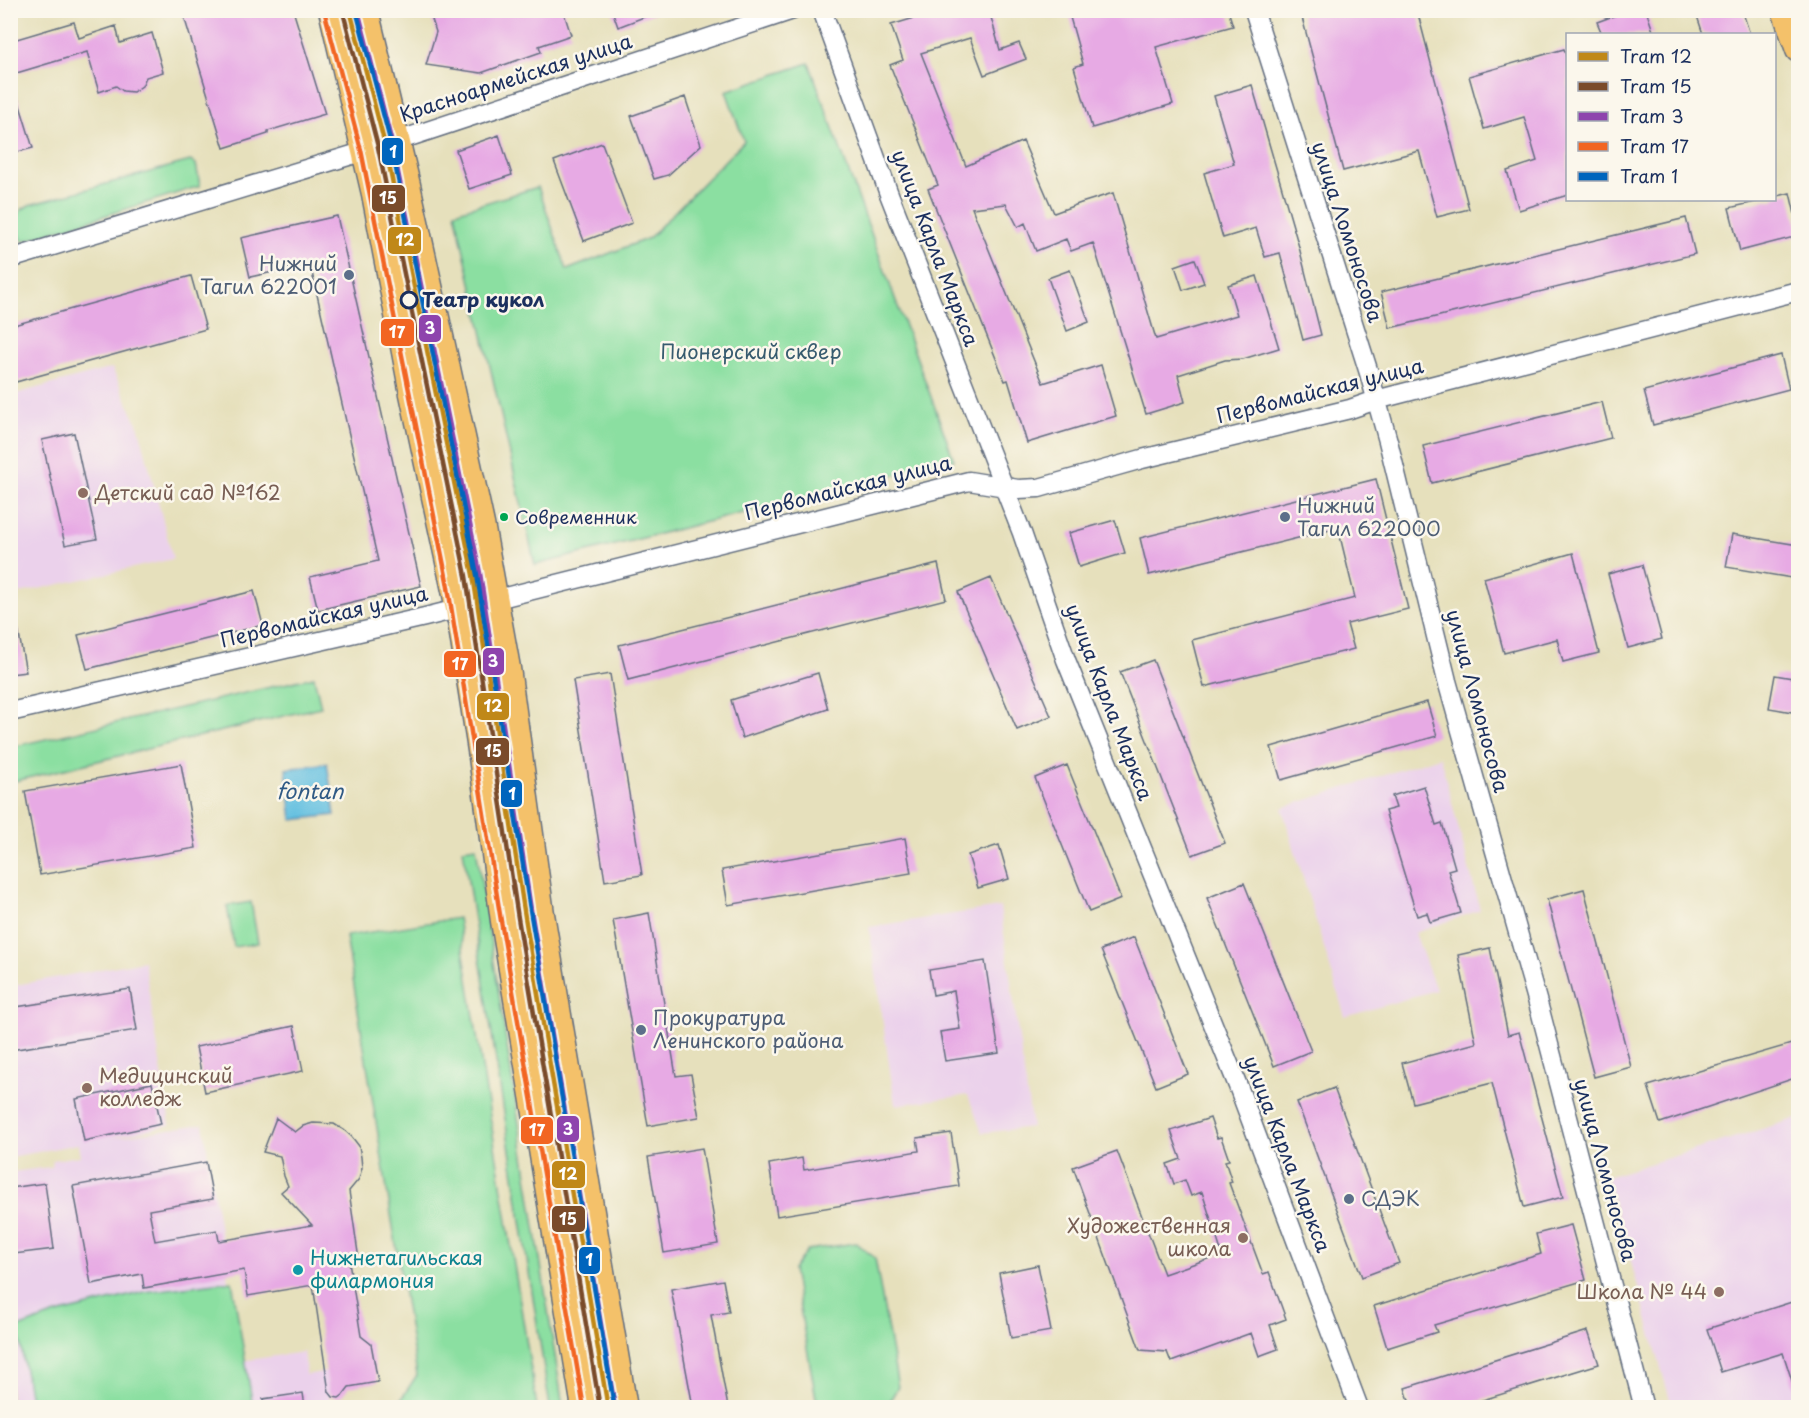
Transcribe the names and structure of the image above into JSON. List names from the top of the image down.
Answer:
{
  "streets": {
    "street": [
      "Красноармейская улица",
      "улица Ломоносова",
      "улица Карла Маркса",
      "Первомайская улица"
    ]
  },
  "crossings": [
    ["улица Ломоносова", "Первомайская улица"],
    ["улица Карла Маркса", "Первомайская улица"]
  ],
  "water": ["fontan"],
  "parks": ["Пионерский сквер"],
  "places": [
    "Нижний Тагил 622001",
    "Театр кукол",
    "Детский сад №162",
    "Современник",
    "Нижний Тагил 622000",
    "Прокуратура Ленинского района",
    "Медицинский колледж",
    "СДЭК",
    "Художественная школа",
    "Нижнетагильская филармония",
    "Школа № 44"
  ],
  "lines": [
    "tram line 12",
    "tram line 3",
    "tram line 1",
    "tram line 15",
    "tram line 17"
  ],
  "legend": [
    "Tram 12",
    "Tram 15",
    "Tram 3",
    "Tram 17",
    "Tram 1"
  ]
}
